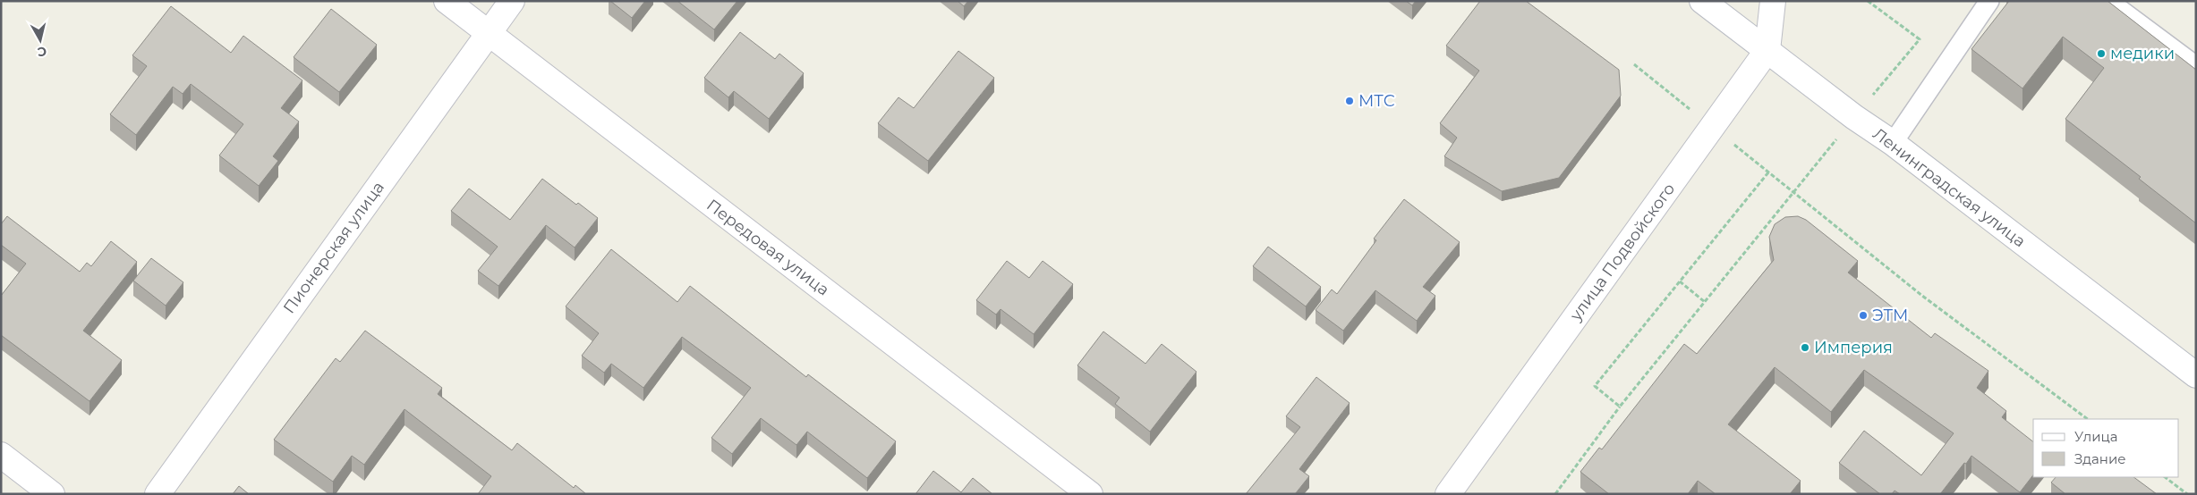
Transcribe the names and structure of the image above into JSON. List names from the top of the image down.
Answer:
{
  "streets": {
    "street": [
      "Ленинградская улица",
      "Пионерская улица",
      "Передовая улица",
      "улица Подвойского"
    ]
  },
  "crossings": [
    ["Ленинградская улица", "улица Подвойского"],
    ["Пионерская улица", "Передовая улица"]
  ],
  "places": [
    "медики",
    "МТС",
    "ЭТМ",
    "Империя"
  ],
  "legend": ["Улица", "Здание"],
  "north": "bottom"
}
